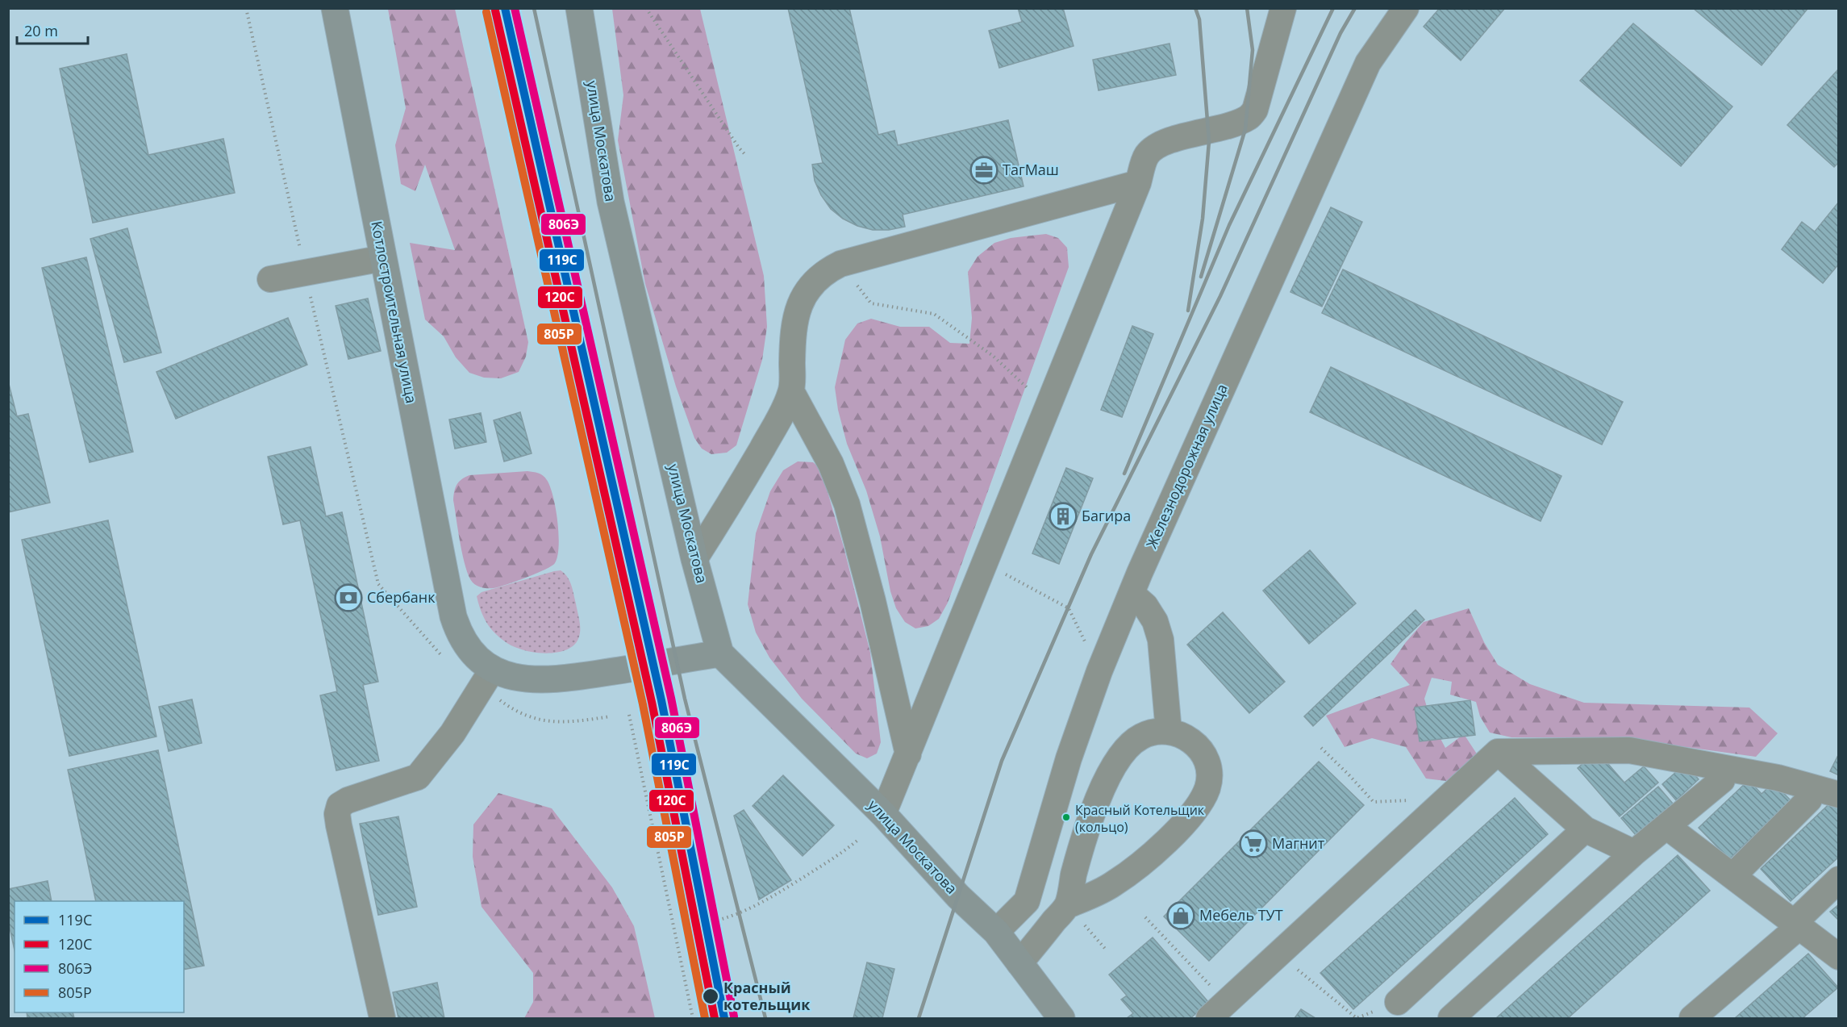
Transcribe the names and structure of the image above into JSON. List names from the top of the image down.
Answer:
{
  "streets": {
    "main road": ["улица Москатова", "Котлостроительная улица"],
    "street": ["Железнодорожная улица"]
  },
  "crossings": [
    ["улица Москатова", "Котлостроительная улица"],
    ["улица Москатова", "Железнодорожная улица"]
  ],
  "places": {
    "office": ["ТагМаш"],
    "building": ["Багира"],
    "bank": ["Сбербанк"],
    "other": ["Красный Котельщик (кольцо)", "Красный котельщик"],
    "supermarket": ["Магнит"],
    "shop": ["Мебель ТУТ"]
  },
  "lines": [
    "transit line 119С",
    "transit line 806Э",
    "transit line 120С",
    "transit line 805Р"
  ],
  "legend": [
    "119С",
    "120С",
    "806Э",
    "805Р"
  ],
  "scale_bar": "20 m"
}
